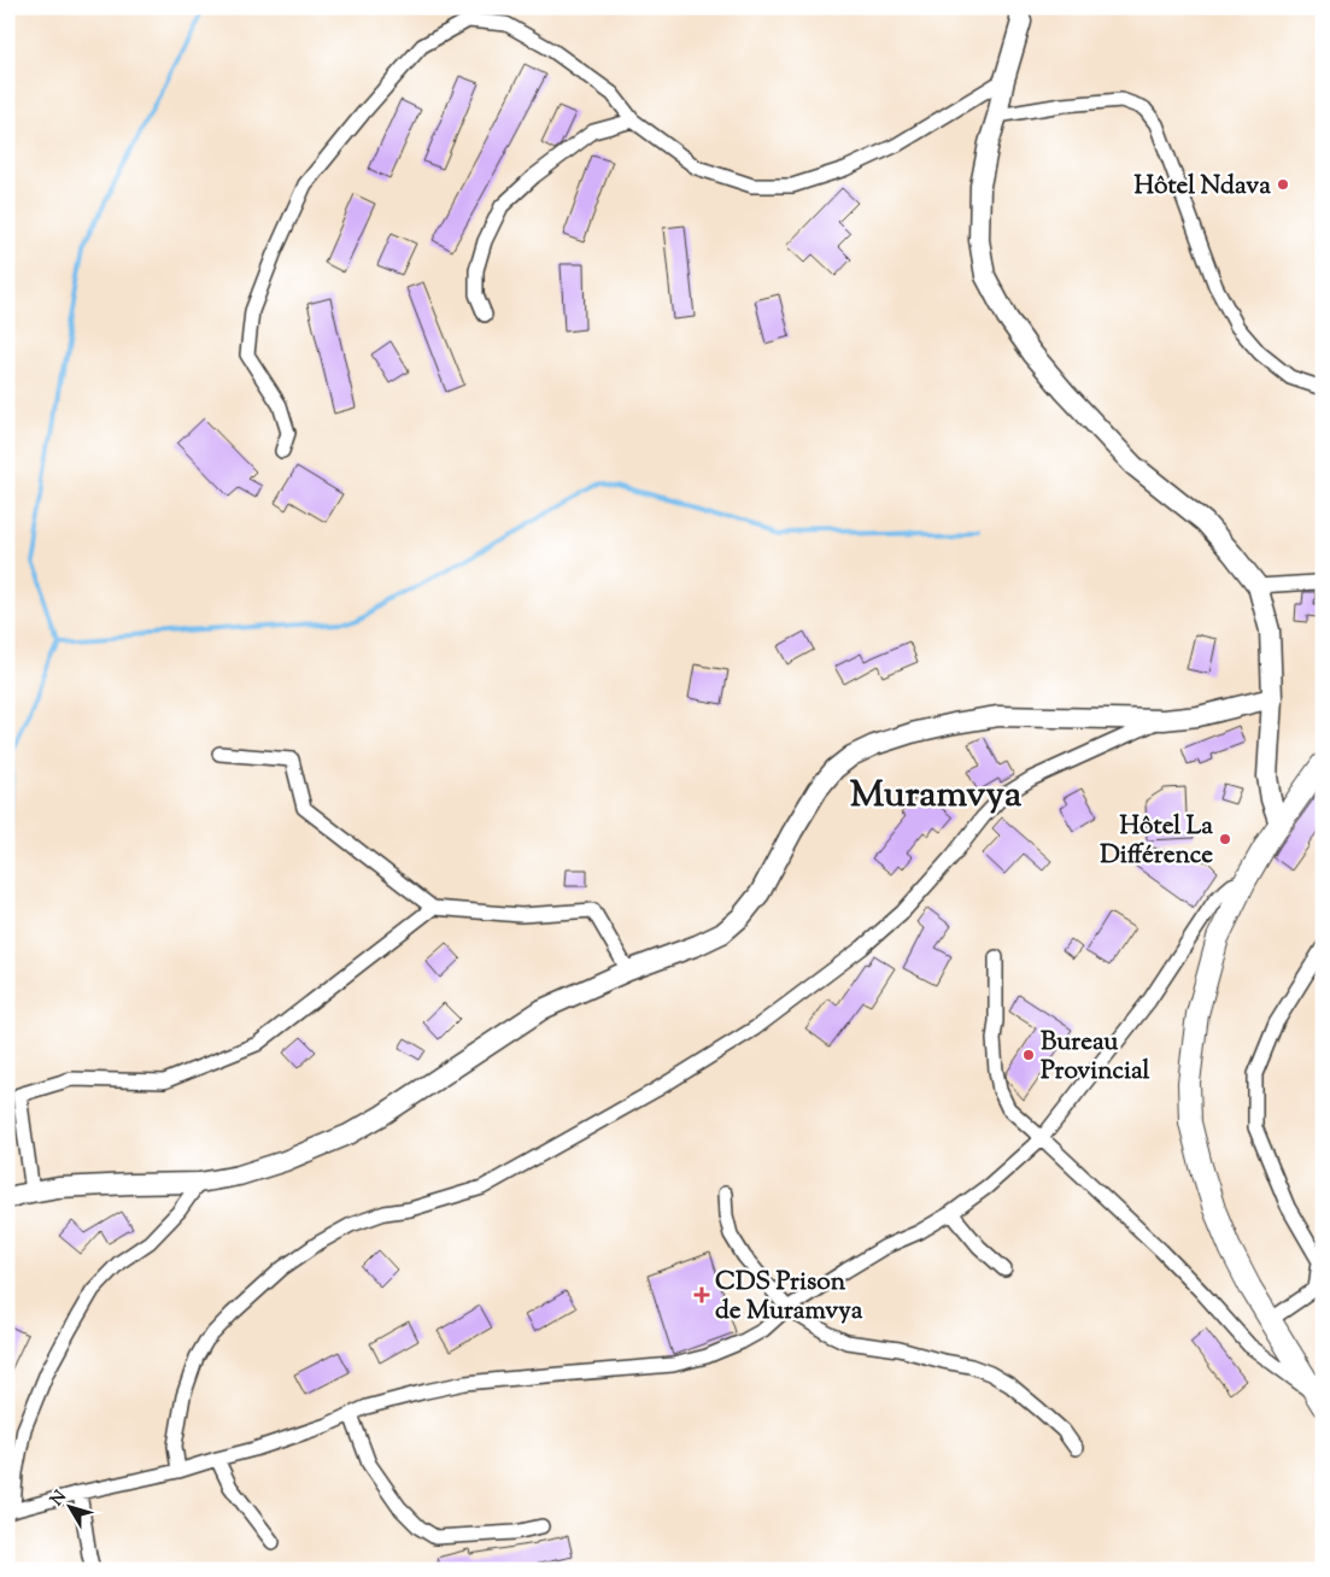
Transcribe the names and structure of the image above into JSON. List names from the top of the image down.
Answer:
{
  "districts": ["Muramvya"],
  "places": {
    "other": ["Hôtel Ndava", "Hôtel La Différence", "Bureau Provincial"],
    "health": ["CDS Prison de Muramvya"]
  },
  "north": "top left"
}
